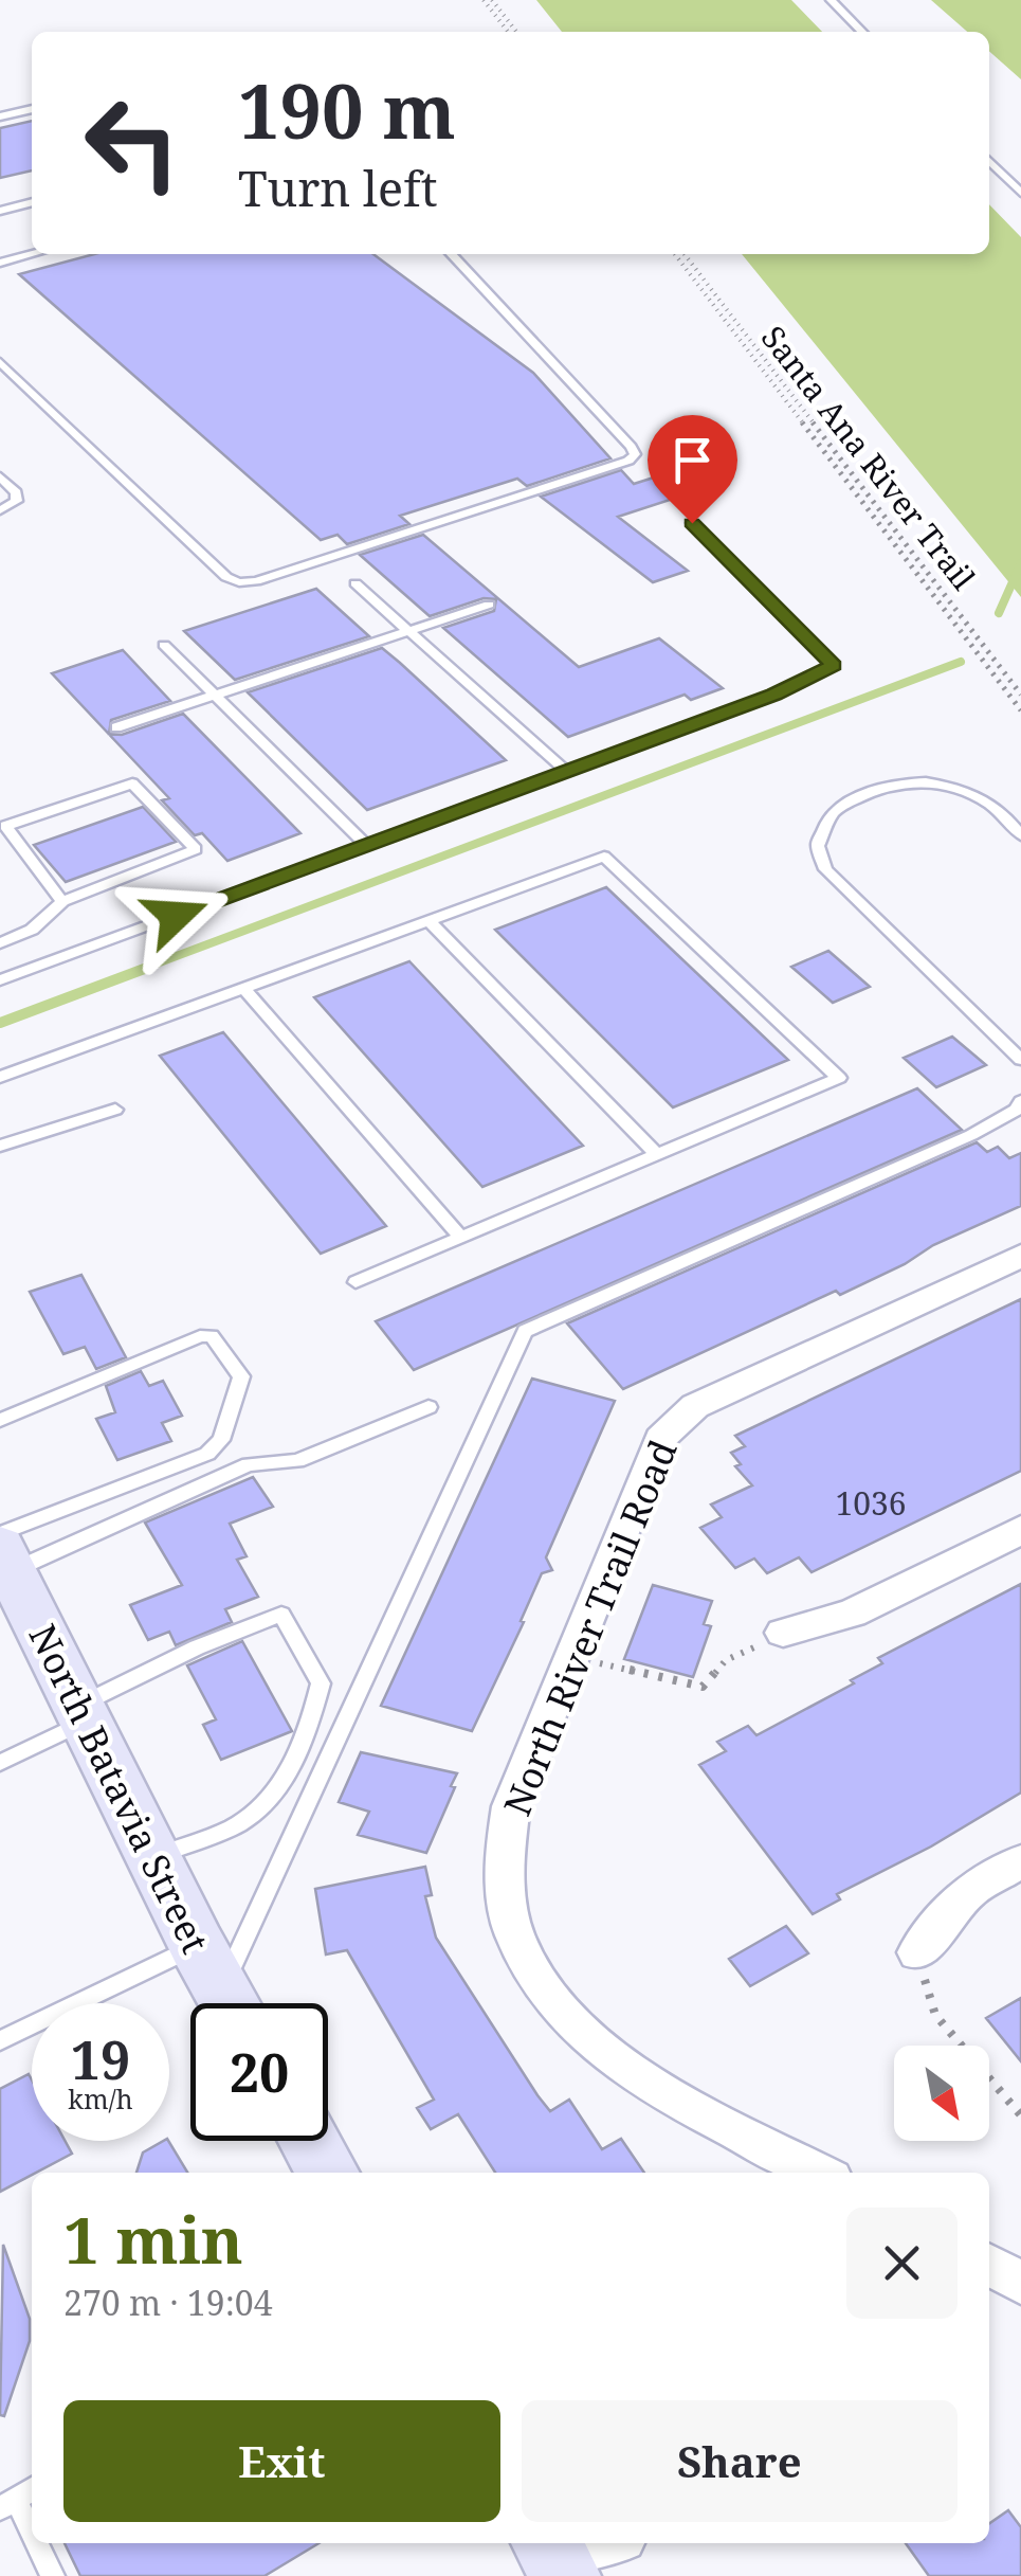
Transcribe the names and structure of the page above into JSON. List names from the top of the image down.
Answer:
{
  "streets": {
    "main road": ["North Batavia Street"],
    "street": ["North River Trail Road"],
    "path": ["Santa Ana River Trail"]
  },
  "house_numbers": ["1036"],
  "north": "bottom right",
  "page": {
    "turn": ["190 m", "Turn left"],
    "speed": "19 km/h",
    "limit": "20",
    "heading": ["1 min", "270 m · 19:04"],
    "buttons": ["Exit", "Share"]
  }
}
